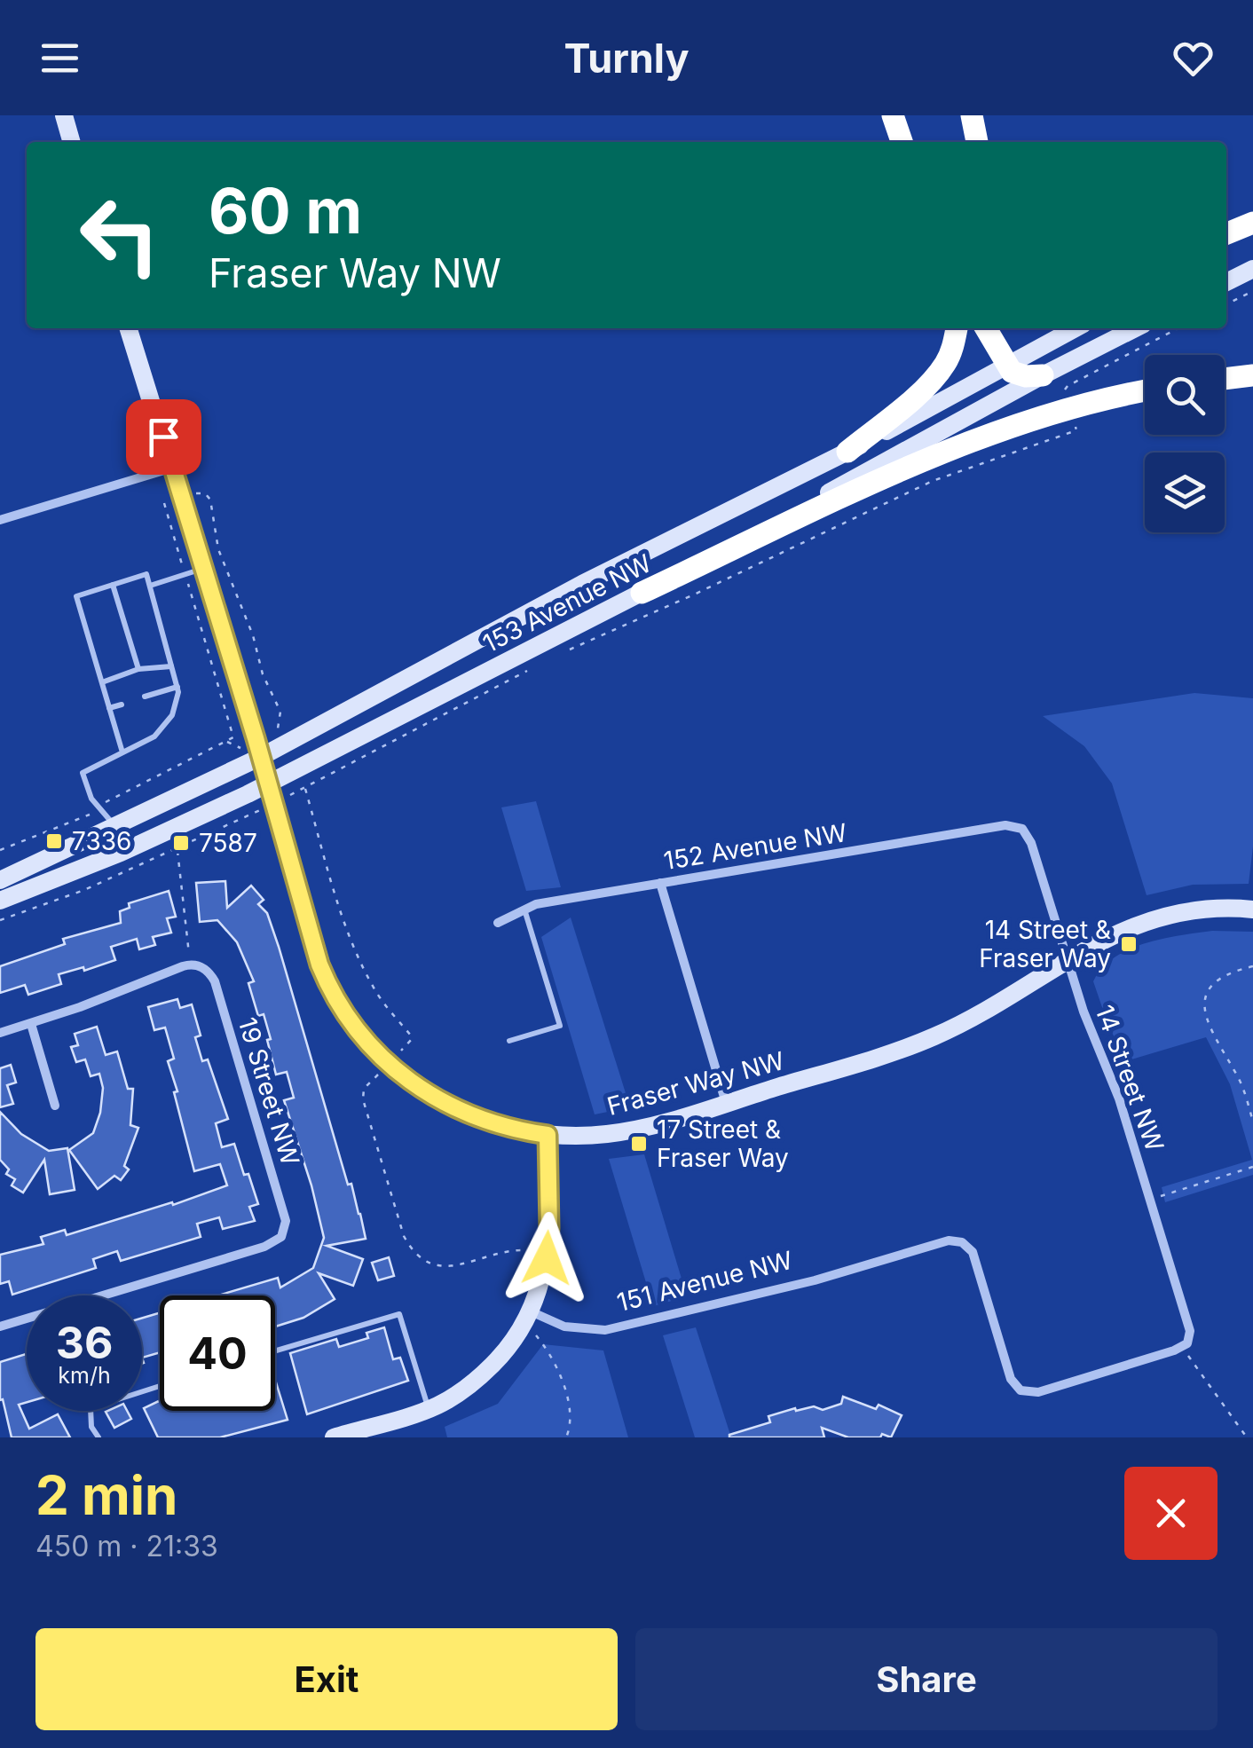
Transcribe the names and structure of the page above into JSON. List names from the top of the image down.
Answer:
{
  "streets": {
    "main road": ["153 Avenue NW", "Fraser Way NW"],
    "street": [
      "152 Avenue NW",
      "14 Street NW",
      "19 Street NW",
      "151 Avenue NW"
    ]
  },
  "crossings": [
    ["153 Avenue NW", "Fraser Way NW"],
    ["152 Avenue NW", "14 Street NW"],
    ["14 Street NW", "Fraser Way NW"],
    ["14 Street NW", "151 Avenue NW"]
  ],
  "places": {
    "transit": [
      "7336",
      "7587",
      "14 Street & Fraser Way",
      "17 Street & Fraser Way"
    ]
  },
  "page": {
    "header": "Turnly",
    "turn": ["60 m", "Fraser Way NW"],
    "speed": "36 km/h",
    "limit": "40",
    "heading": ["2 min", "450 m · 21:33"],
    "buttons": ["Exit", "Share"]
  }
}
